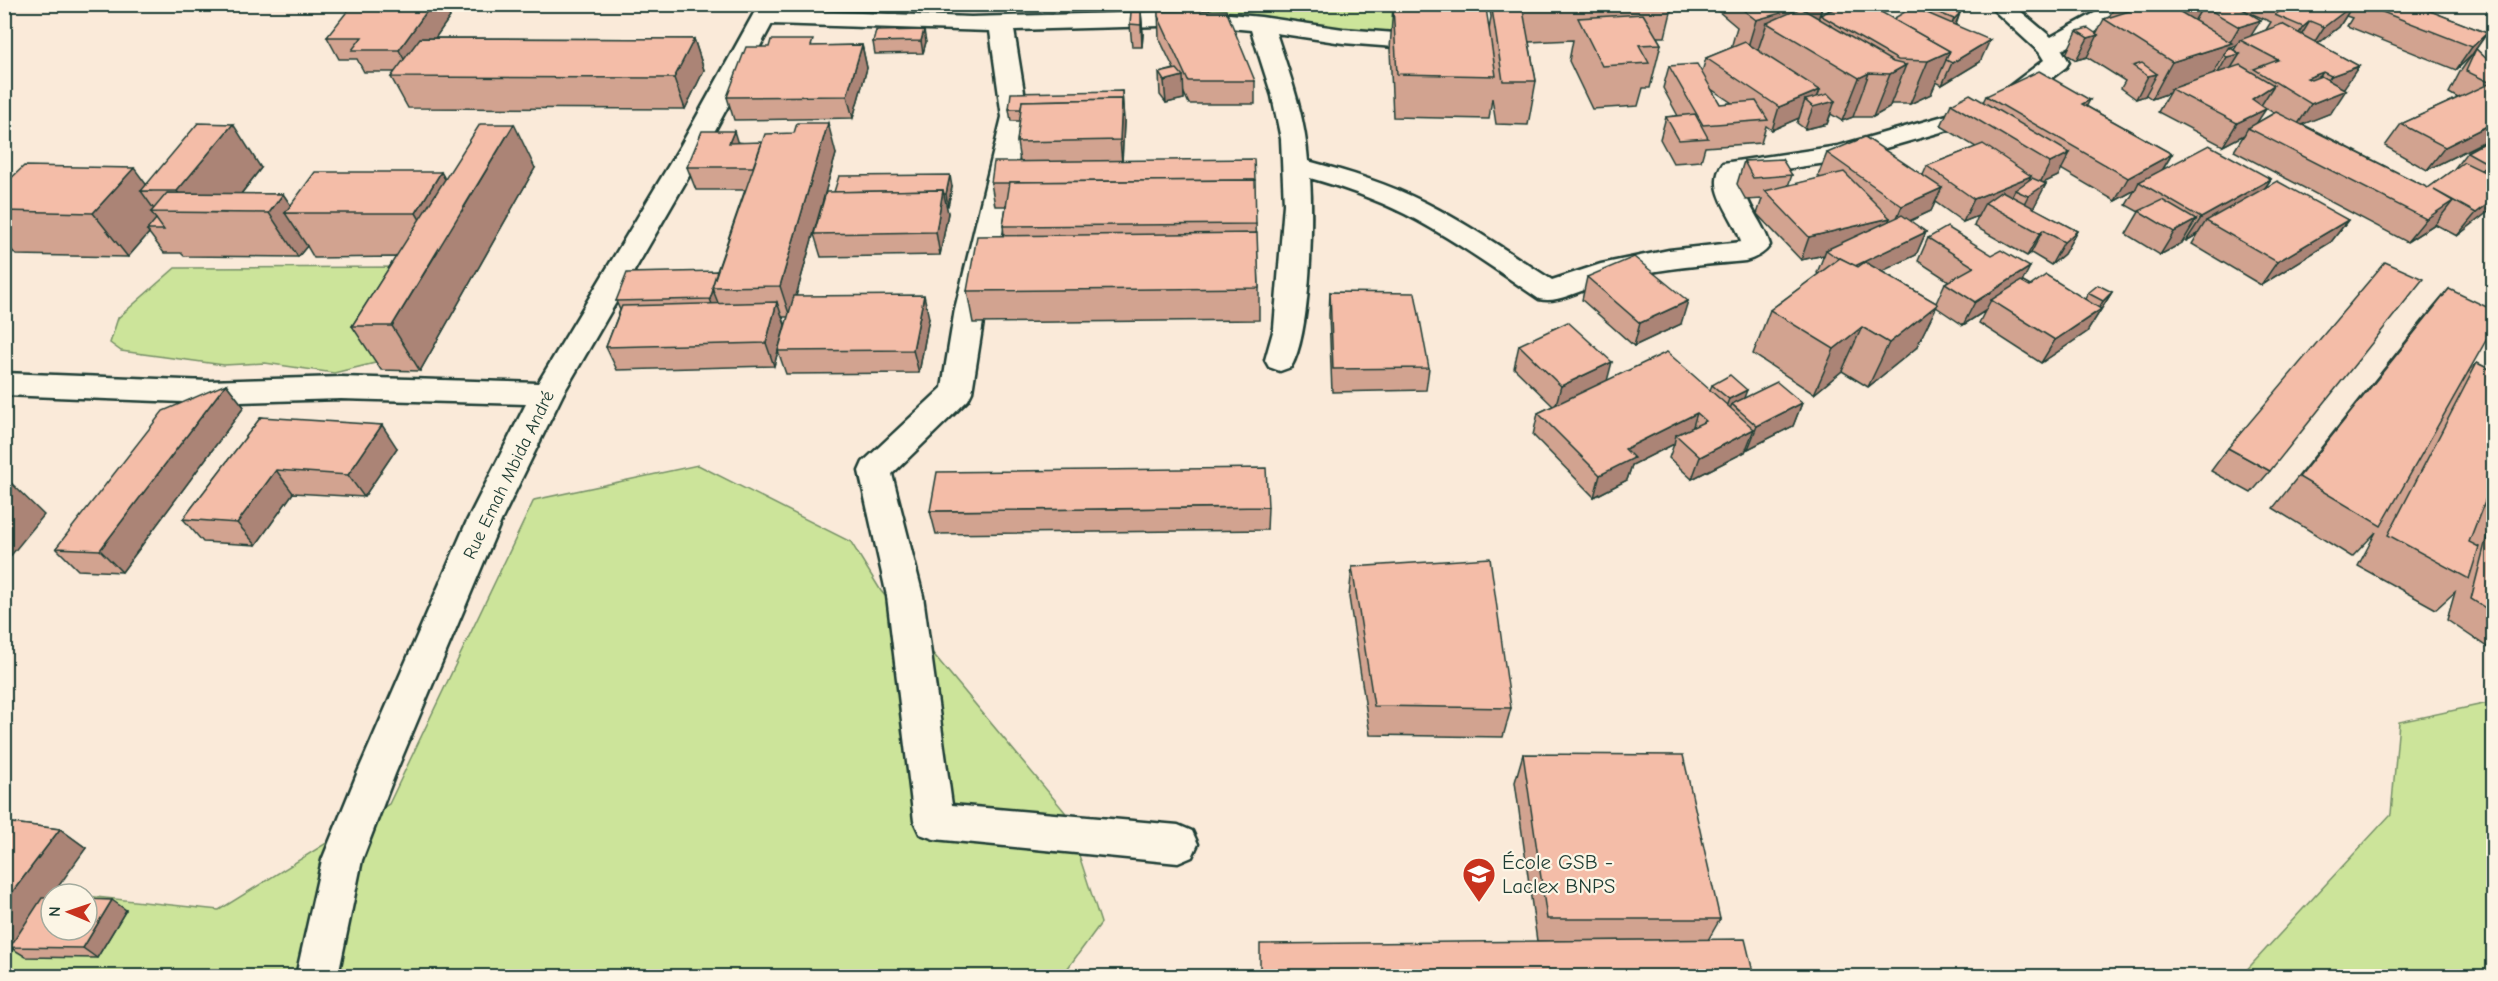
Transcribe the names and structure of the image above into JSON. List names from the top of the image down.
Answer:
{
  "streets": {
    "street": ["Rue Emah Mbida André"]
  },
  "places": {
    "school or university": ["École GSB - Laclex BNPS"]
  },
  "north": "left"
}
